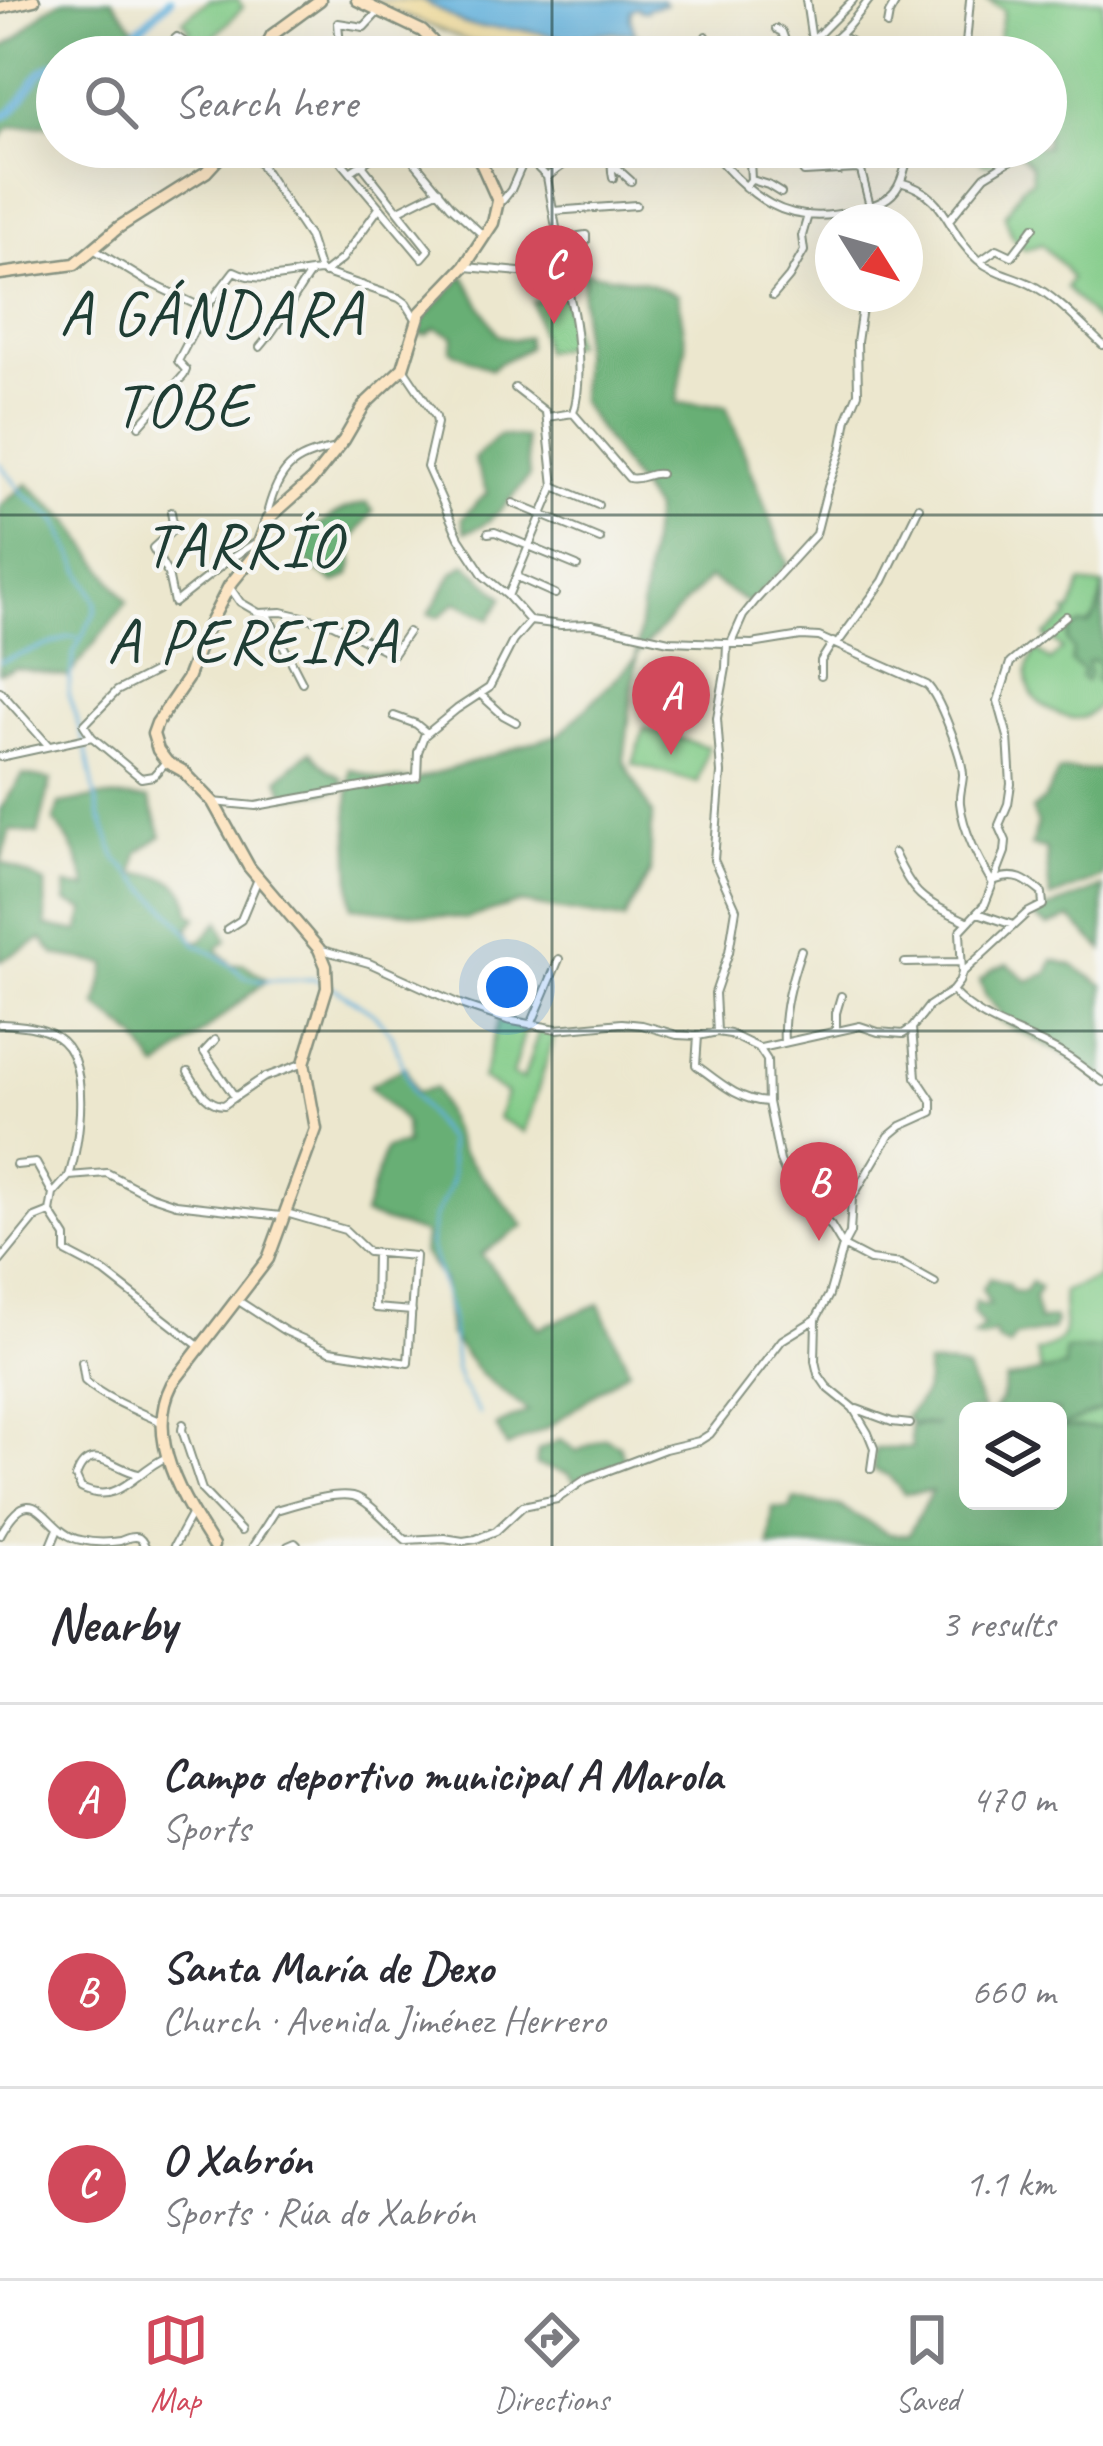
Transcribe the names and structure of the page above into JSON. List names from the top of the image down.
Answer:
{
  "districts": [
    "A GÁNDARA",
    "TOBE",
    "TARRÍO",
    "A PEREIRA"
  ],
  "north": "bottom right",
  "page": {
    "search": "Search here",
    "pins": ["C", "A", "B"],
    "heading": ["Nearby", "3 results"],
    "list": [
      {
        "mark": "A",
        "name": "Campo deportivo municipal A Marola",
        "note": "Sports",
        "value": "470 m"
      },
      {
        "mark": "B",
        "name": "Santa María de Dexo",
        "note": "Church · Avenida Jiménez Herrero",
        "value": "660 m"
      },
      {
        "mark": "C",
        "name": "O Xabrón",
        "note": "Sports · Rúa do Xabrón",
        "value": "1.1 km"
      }
    ],
    "nav": ["Map", "Directions", "Saved"]
  }
}
